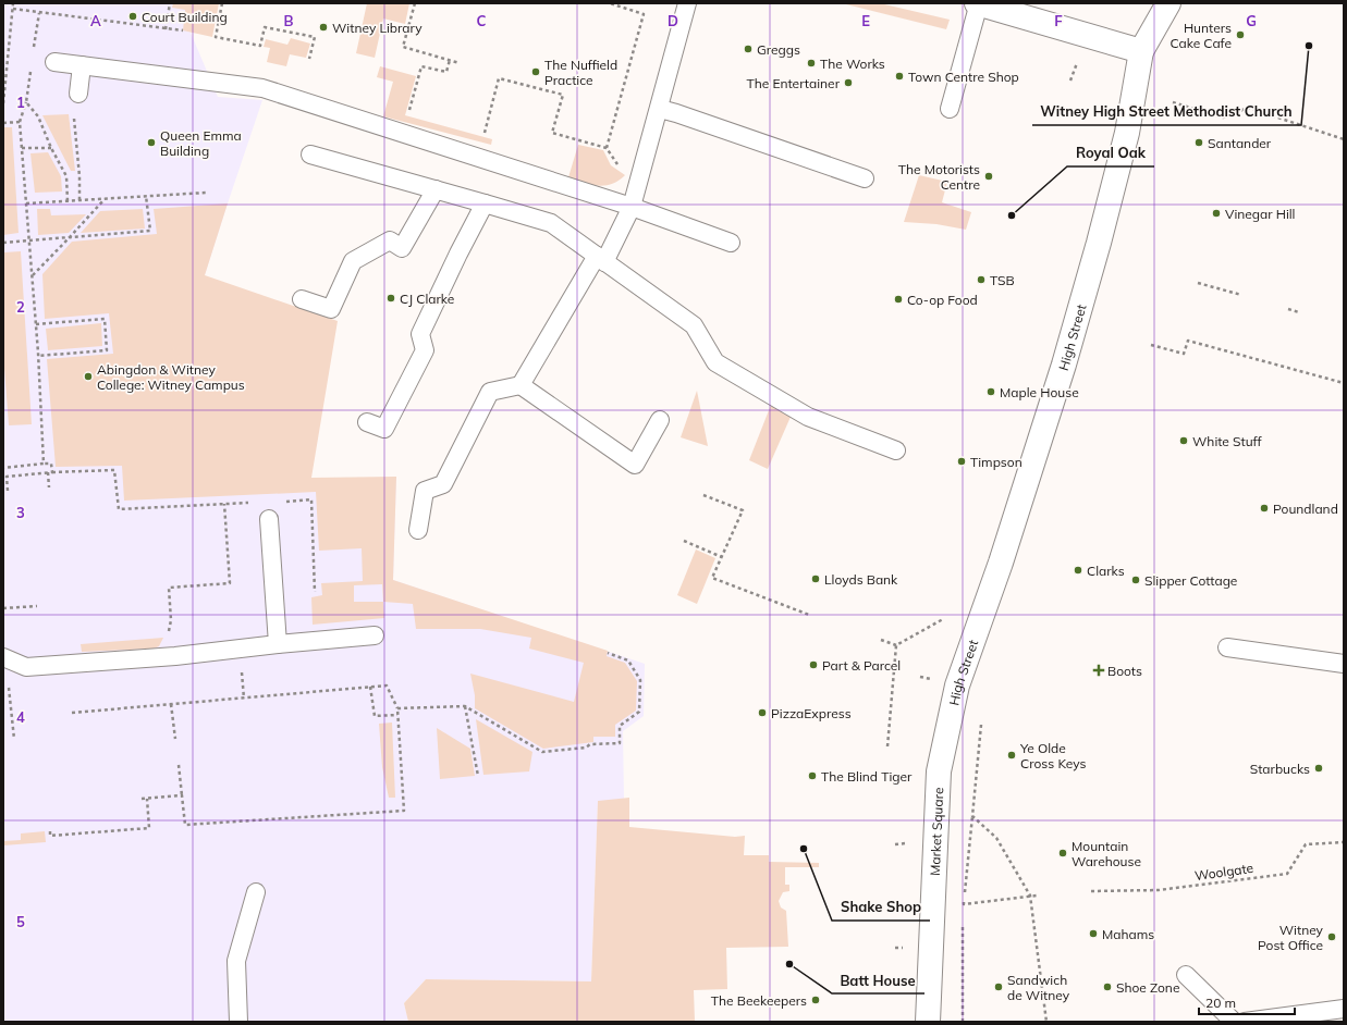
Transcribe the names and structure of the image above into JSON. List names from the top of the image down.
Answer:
{
  "streets": {
    "street": ["High Street", "Market Square"],
    "path": ["Woolgate"]
  },
  "crossings": [
    ["High Street", "Market Square"]
  ],
  "places": {
    "other": [
      "Court Building",
      "Witney Library",
      "Hunters Cake Cafe",
      "Witney High Street Methodist Church",
      "Greggs",
      "The Works",
      "The Nuffield Practice",
      "Town Centre Shop",
      "The Entertainer",
      "Queen Emma Building",
      "Santander",
      "The Motorists Centre",
      "Vinegar Hill",
      "Royal Oak",
      "TSB",
      "CJ Clarke",
      "Co-op Food",
      "Abingdon & Witney College: Witney Campus",
      "Maple House",
      "White Stuff",
      "Timpson",
      "Poundland",
      "Clarks",
      "Lloyds Bank",
      "Slipper Cottage",
      "Part & Parcel",
      "PizzaExpress",
      "Ye Olde Cross Keys",
      "Starbucks",
      "The Blind Tiger",
      "Shake Shop",
      "Mountain Warehouse",
      "Mahams",
      "Witney Post Office",
      "Batt House",
      "Sandwich de Witney",
      "Shoe Zone",
      "The Beekeepers"
    ],
    "health": ["Boots"]
  },
  "scale_bar": "20 m",
  "grid": {
    "columns": [
      "A",
      "B",
      "C",
      "D",
      "E",
      "F",
      "G"
    ],
    "rows": [
      "1",
      "2",
      "3",
      "4",
      "5"
    ]
  }
}
